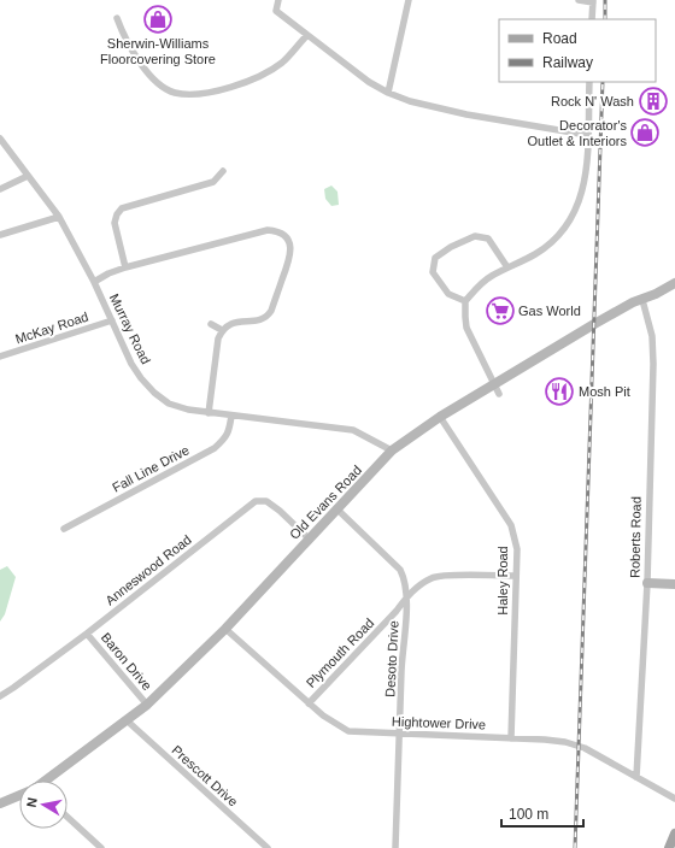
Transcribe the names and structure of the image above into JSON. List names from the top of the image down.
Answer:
{
  "streets": {
    "street": [
      "McKay Road",
      "Murray Road",
      "Fall Line Drive",
      "Old Evans Road",
      "Roberts Road",
      "Anneswood Road",
      "Haley Road",
      "Plymouth Road",
      "Desoto Drive",
      "Baron Drive",
      "Hightower Drive",
      "Prescott Drive"
    ]
  },
  "crossings": [
    ["McKay Road", "Murray Road"],
    ["Murray Road", "Fall Line Drive"],
    ["Murray Road", "Old Evans Road"],
    ["Old Evans Road", "Roberts Road"],
    ["Old Evans Road", "Anneswood Road"],
    ["Old Evans Road", "Haley Road"],
    ["Old Evans Road", "Desoto Drive"],
    ["Old Evans Road", "Baron Drive"],
    ["Old Evans Road", "Hightower Drive"],
    ["Old Evans Road", "Prescott Drive"],
    ["Roberts Road", "Hightower Drive"],
    ["Anneswood Road", "Baron Drive"],
    ["Haley Road", "Plymouth Road"],
    ["Haley Road", "Hightower Drive"],
    ["Plymouth Road", "Desoto Drive"],
    ["Plymouth Road", "Hightower Drive"],
    ["Desoto Drive", "Hightower Drive"]
  ],
  "places": {
    "shop": ["Sherwin-Williams Floorcovering Store", "Decorator's Outlet & Interiors"],
    "building": ["Rock N' Wash"],
    "supermarket": ["Gas World"],
    "restaurant": ["Mosh Pit"]
  },
  "legend": ["Road", "Railway"],
  "scale_bar": "100 m",
  "north": "left"
}
